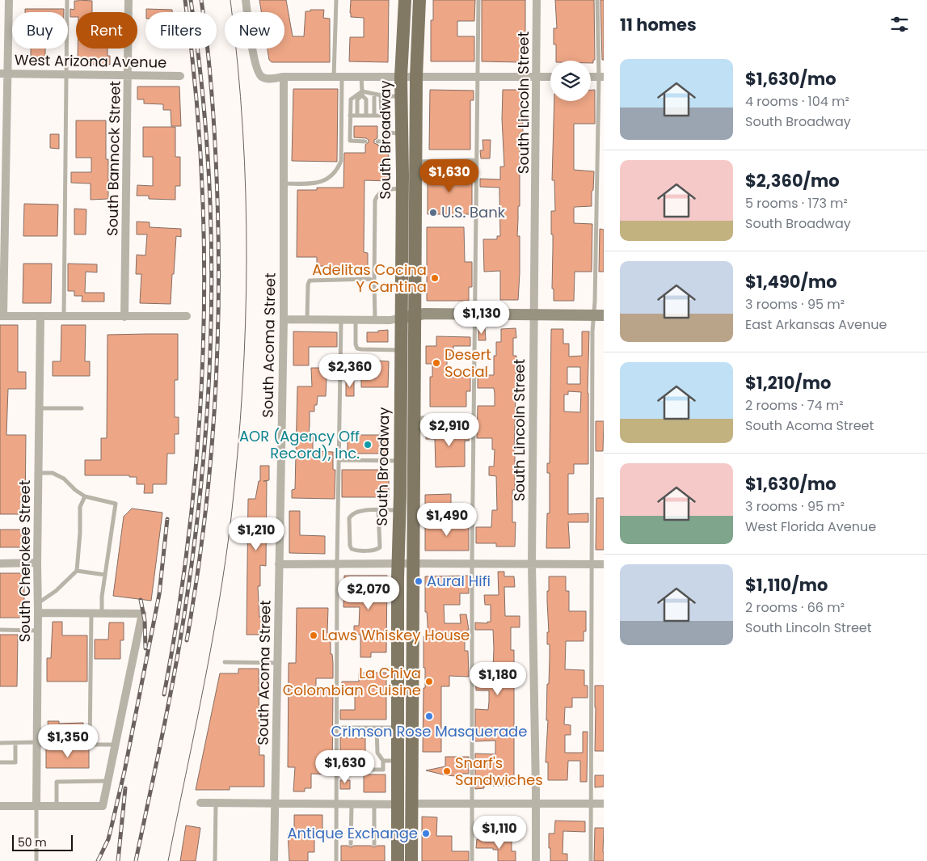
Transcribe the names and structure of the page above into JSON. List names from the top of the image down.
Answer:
{
  "streets": {
    "main road": ["South Broadway"],
    "street": [
      "West Arizona Avenue",
      "South Lincoln Street",
      "South Bannock Street",
      "South Acoma Street",
      "South Cherokee Street"
    ]
  },
  "crossings": [
    ["West Arizona Avenue", "South Bannock Street"]
  ],
  "places": [
    "U.S. Bank",
    "Adelitas Cocina Y Cantina",
    "Desert Social",
    "AOR (Agency Off Record), Inc.",
    "Aural Hifi",
    "Laws Whiskey House",
    "La Chiva Colombian Cuisine",
    "Crimson Rose Masquerade",
    "Snarf's Sandwiches",
    "Antique Exchange"
  ],
  "scale_bar": "50 m",
  "page": {
    "heading": "11 homes",
    "chip": [
      "Buy",
      "Rent",
      "Filters",
      "New"
    ],
    "list": [
      {
        "name": "$1,630/mo",
        "note": "4 rooms · 104 m² · South Broadway"
      },
      {
        "name": "$2,360/mo",
        "note": "5 rooms · 173 m² · South Broadway"
      },
      {
        "name": "$1,490/mo",
        "note": "3 rooms · 95 m² · East Arkansas Avenue"
      },
      {
        "name": "$1,210/mo",
        "note": "2 rooms · 74 m² · South Acoma Street"
      },
      {
        "name": "$1,630/mo",
        "note": "3 rooms · 95 m² · West Florida Avenue"
      },
      {
        "name": "$1,110/mo",
        "note": "2 rooms · 66 m² · South Lincoln Street"
      }
    ],
    "price": [
      "$1,630",
      "$1,130",
      "$2,360",
      "$2,910",
      "$1,490",
      "$1,210",
      "$2,070",
      "$1,180",
      "$1,350",
      "$1,630",
      "$1,110"
    ],
    "scale": "50 m"
  }
}
